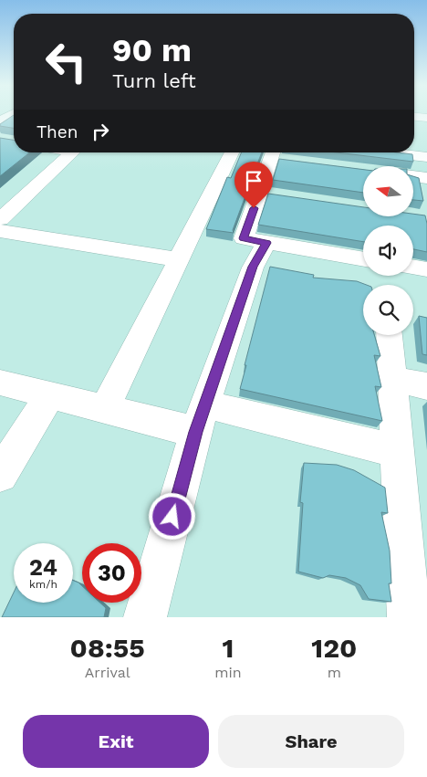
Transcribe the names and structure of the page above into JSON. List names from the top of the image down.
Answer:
{
  "north": "left",
  "page": {
    "turn": ["90 m", "Turn left"],
    "then": "Then",
    "speed": "24 km/h",
    "limit": "30",
    "eta": [
      "08:55",
      "Arrival",
      "1",
      "min",
      "120",
      "m"
    ],
    "buttons": ["Exit", "Share"]
  }
}
